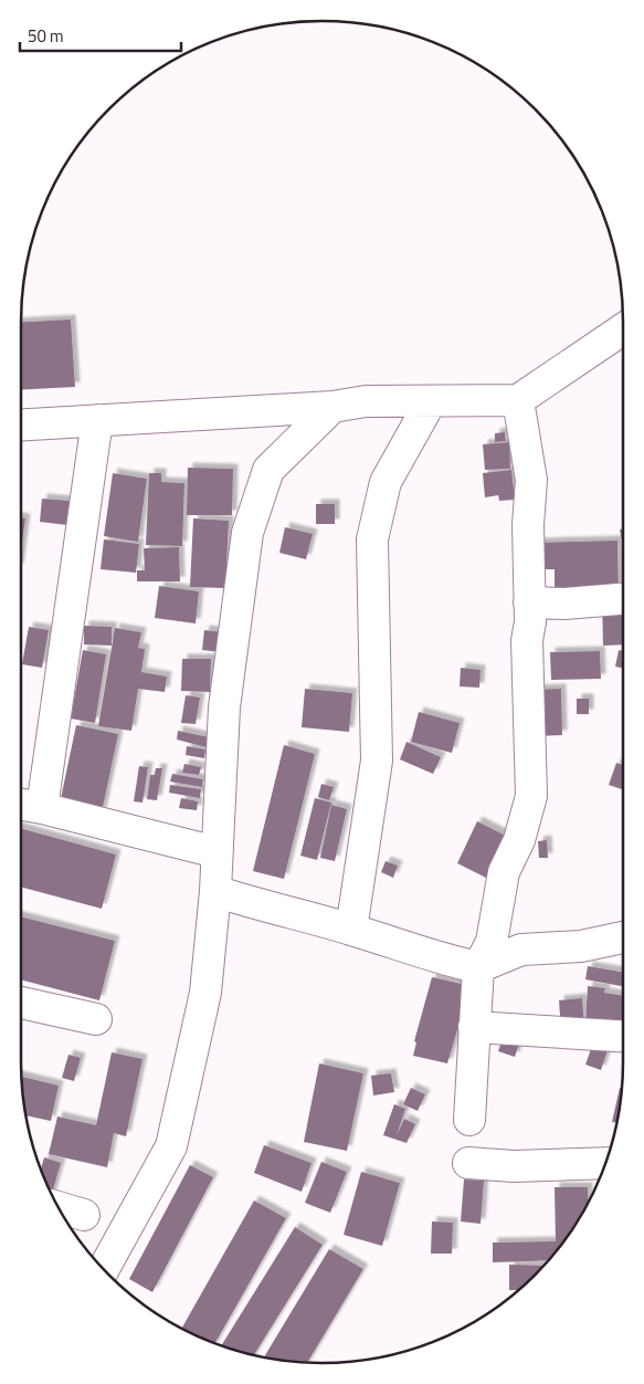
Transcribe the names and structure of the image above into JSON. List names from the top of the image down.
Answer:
{
  "scale_bar": "50 m"
}
